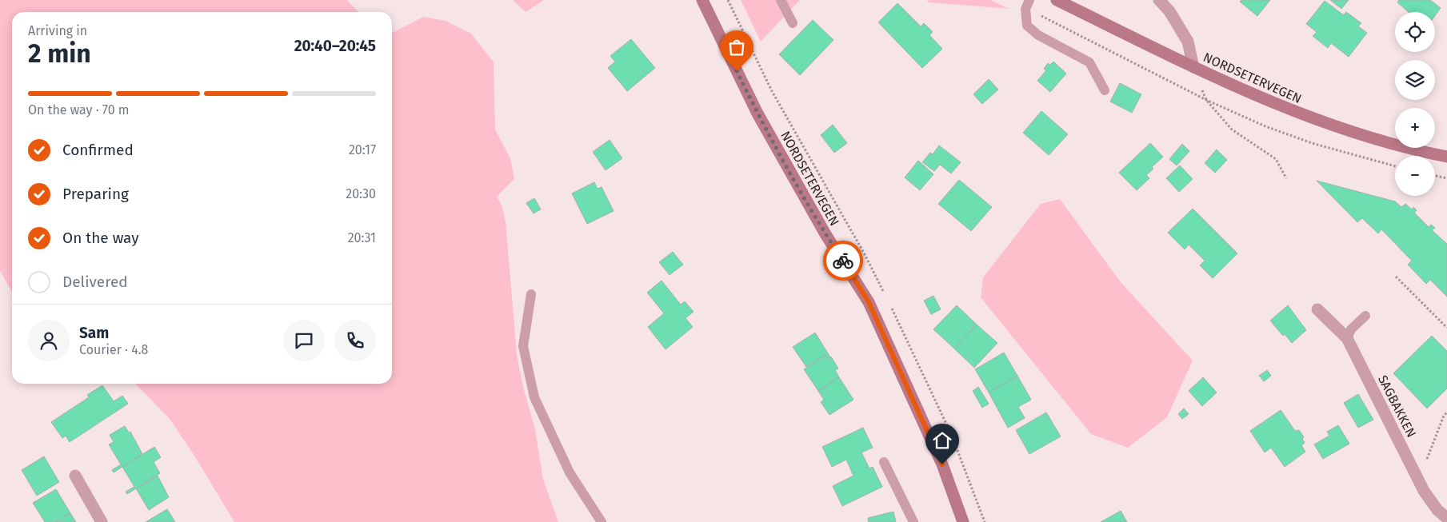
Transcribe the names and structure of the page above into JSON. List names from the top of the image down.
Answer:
{
  "streets": {
    "main road": ["NORDSETERVEGEN"],
    "street": ["SAGBAKKEN"]
  },
  "page": {
    "map_buttons": ["+", "−"],
    "heading": ["2 min", "Arriving in", "20:40–20:45"],
    "panel": ["Sam", "Courier · 4.8"],
    "bar": "On the way · 70 m",
    "list": [
      ["Confirmed", "20:17"],
      ["Preparing", "20:30"],
      ["On the way", "20:31"],
      "Delivered"
    ]
  }
}
